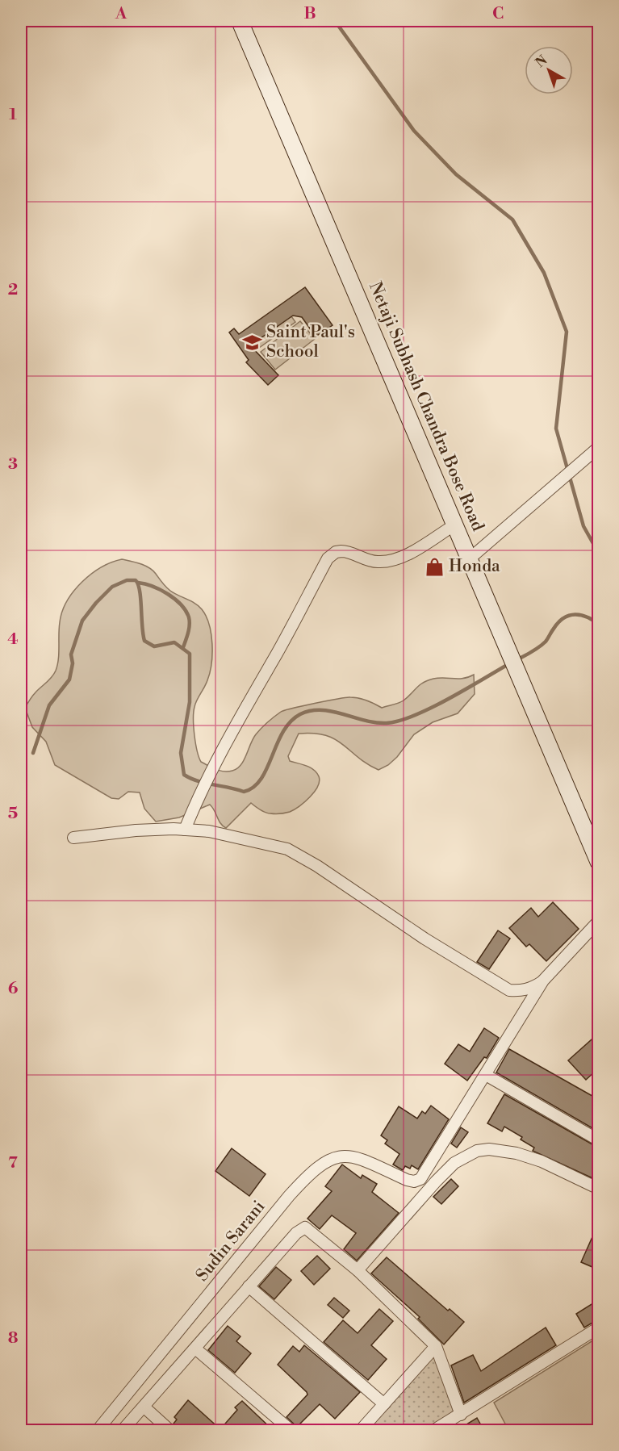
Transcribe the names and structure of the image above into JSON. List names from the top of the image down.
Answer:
{
  "streets": {
    "street": ["Netaji Subhash Chandra Bose Road", "Sudin Sarani"]
  },
  "places": {
    "school or university": ["Saint Paul's School"],
    "shop": ["Honda"]
  },
  "north": "top left",
  "grid": {
    "columns": ["A", "B", "C"],
    "rows": [
      "1",
      "2",
      "3",
      "4",
      "5",
      "6",
      "7",
      "8"
    ]
  }
}
